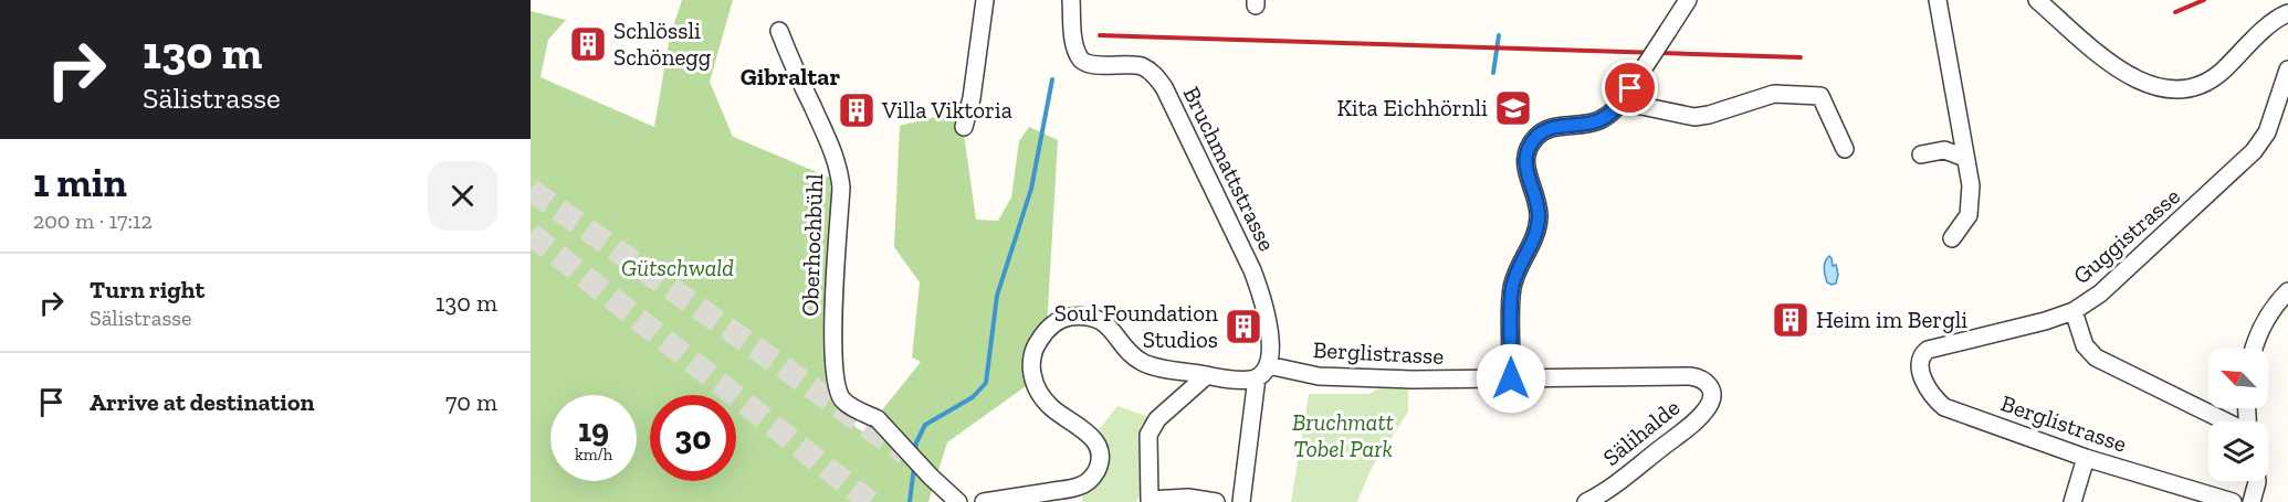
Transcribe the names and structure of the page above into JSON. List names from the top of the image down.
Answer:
{
  "streets": {
    "street": [
      "Bruchmattstrasse",
      "Guggistrasse",
      "Oberhochbühl",
      "Berglistrasse",
      "Sälihalde"
    ]
  },
  "crossings": [
    ["Bruchmattstrasse", "Berglistrasse"],
    ["Guggistrasse", "Berglistrasse"],
    ["Berglistrasse", "Sälihalde"]
  ],
  "districts": ["Gibraltar"],
  "parks": ["Gütschwald", "Bruchmatt Tobel Park"],
  "places": {
    "building": [
      "Schlössli Schönegg",
      "Villa Viktoria",
      "Heim im Bergli",
      "Soul Foundation Studios"
    ],
    "school or university": ["Kita Eichhörnli"]
  },
  "north": "top left",
  "page": {
    "turn": ["130 m", "Sälistrasse"],
    "heading": ["1 min", "200 m · 17:12"],
    "list": [
      {
        "name": "Turn right",
        "note": "Sälistrasse",
        "value": "130 m"
      },
      {
        "name": "Arrive at destination",
        "value": "70 m"
      }
    ],
    "speed": "19 km/h",
    "limit": "30"
  }
}
